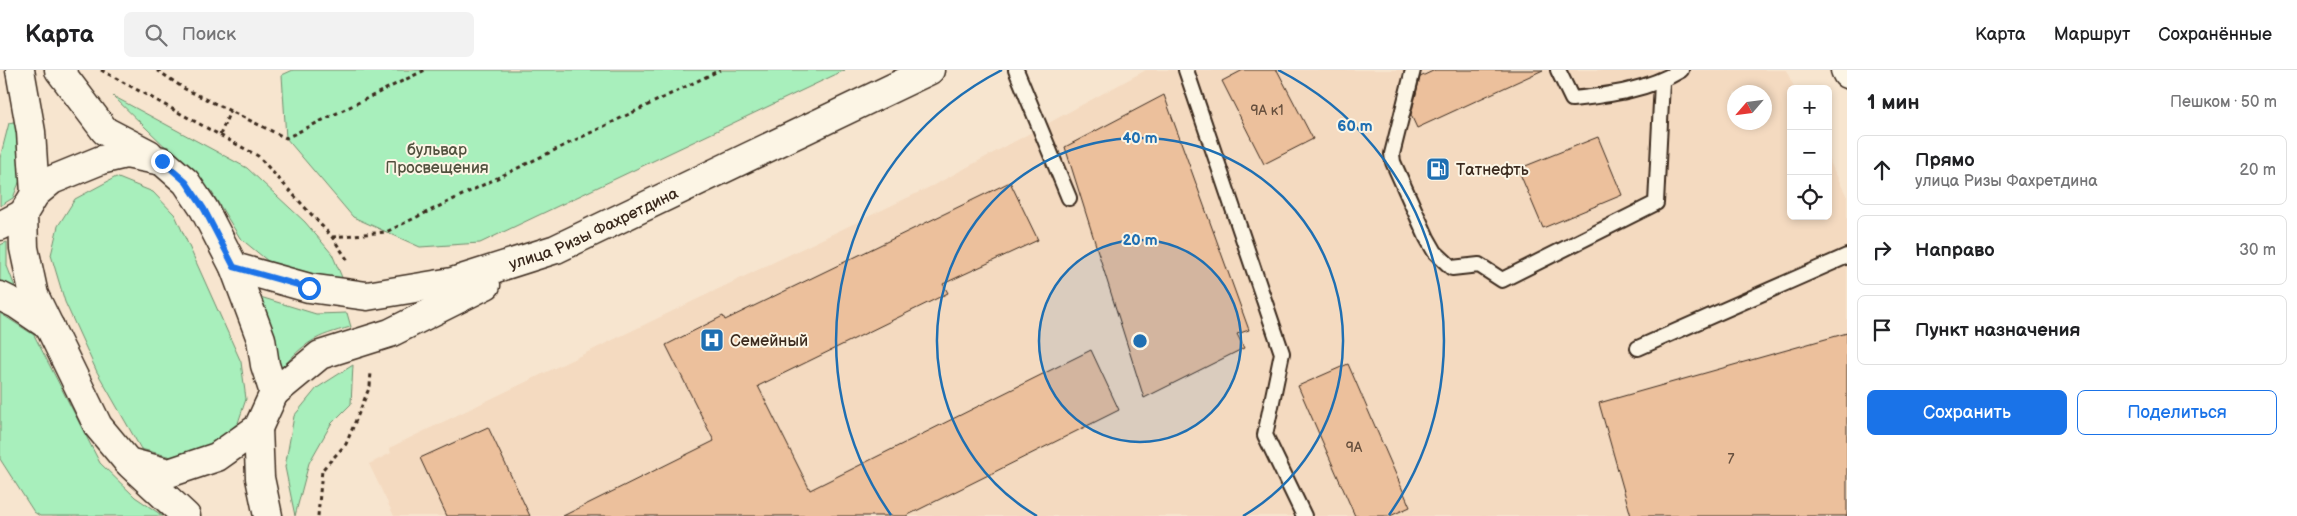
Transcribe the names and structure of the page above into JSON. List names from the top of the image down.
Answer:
{
  "streets": {
    "main road": ["улица Ризы Фахретдина"]
  },
  "parks": ["бульвар Просвещения"],
  "places": {
    "fuel station": ["Татнефть"],
    "hospital": ["Семейный"]
  },
  "house_numbers": ["9А к1", "9А", "7"],
  "north": "bottom left",
  "page": {
    "header": "Карта",
    "search": "Поиск",
    "nav": ["Карта", "Маршрут", "Сохранённые"],
    "heading": ["1 мин", "Пешком · 50 m"],
    "map_buttons": ["+", "−"],
    "list": [
      ["Прямо", "улица Ризы Фахретдина", "20 m"],
      ["Направо", "30 m"],
      "Пункт назначения"
    ],
    "buttons": ["Сохранить", "Поделиться"]
  },
  "rings": ["60 m", "40 m", "20 m"]
}
